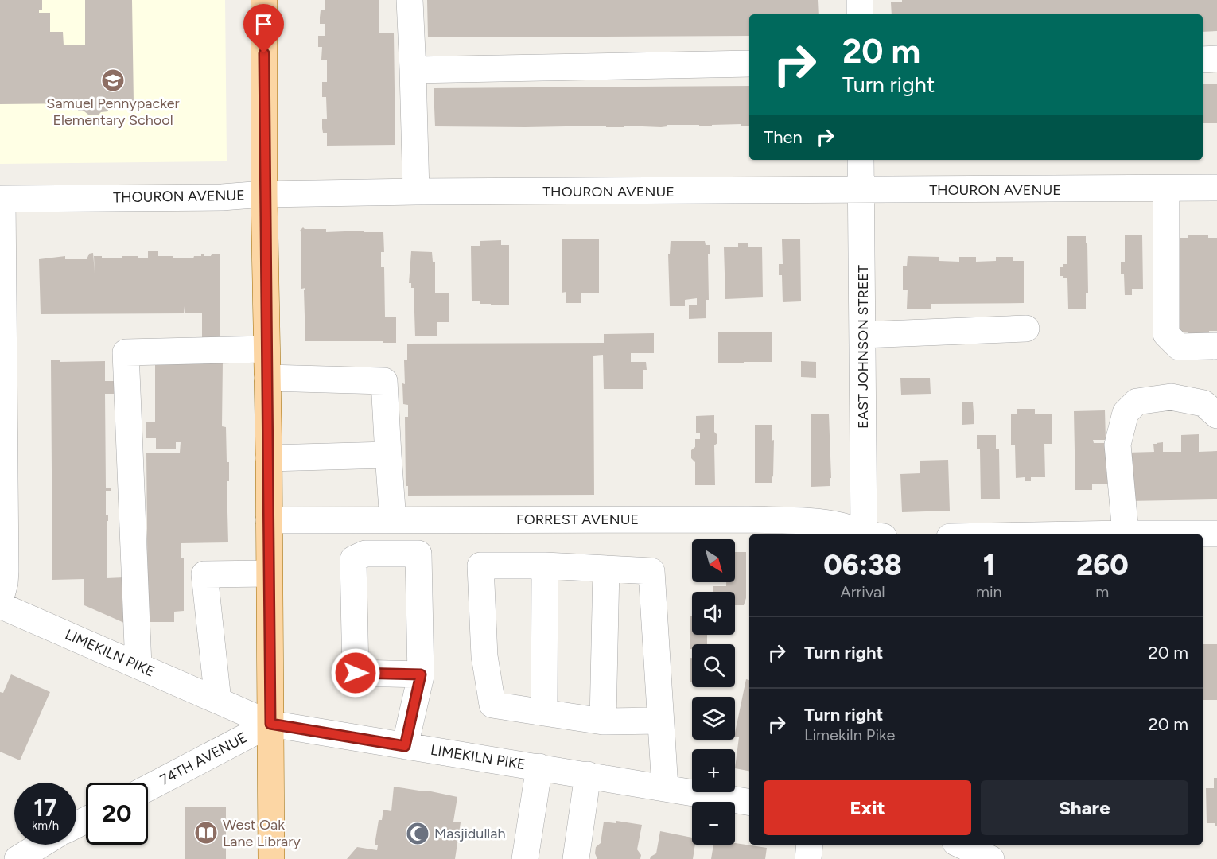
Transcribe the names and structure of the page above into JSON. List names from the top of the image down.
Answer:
{
  "streets": {
    "street": [
      "THOURON AVENUE",
      "EAST JOHNSON STREET",
      "FORREST AVENUE",
      "LIMEKILN PIKE",
      "74TH AVENUE"
    ]
  },
  "crossings": [
    ["THOURON AVENUE", "EAST JOHNSON STREET"],
    ["LIMEKILN PIKE", "74TH AVENUE"]
  ],
  "places": {
    "school or university": ["Samuel Pennypacker Elementary School"],
    "library": ["West Oak Lane Library"],
    "mosque": ["Masjidullah"]
  },
  "north": "bottom right",
  "page": {
    "turn": ["20 m", "Turn right"],
    "then": "Then",
    "eta": [
      "06:38",
      "Arrival",
      "1",
      "min",
      "260",
      "m"
    ],
    "map_buttons": ["+", "−"],
    "list": [
      {
        "name": "Turn right",
        "value": "20 m"
      },
      {
        "name": "Turn right",
        "note": "Limekiln Pike",
        "value": "20 m"
      }
    ],
    "buttons": ["Exit", "Share"],
    "speed": "17 km/h",
    "limit": "20"
  }
}
